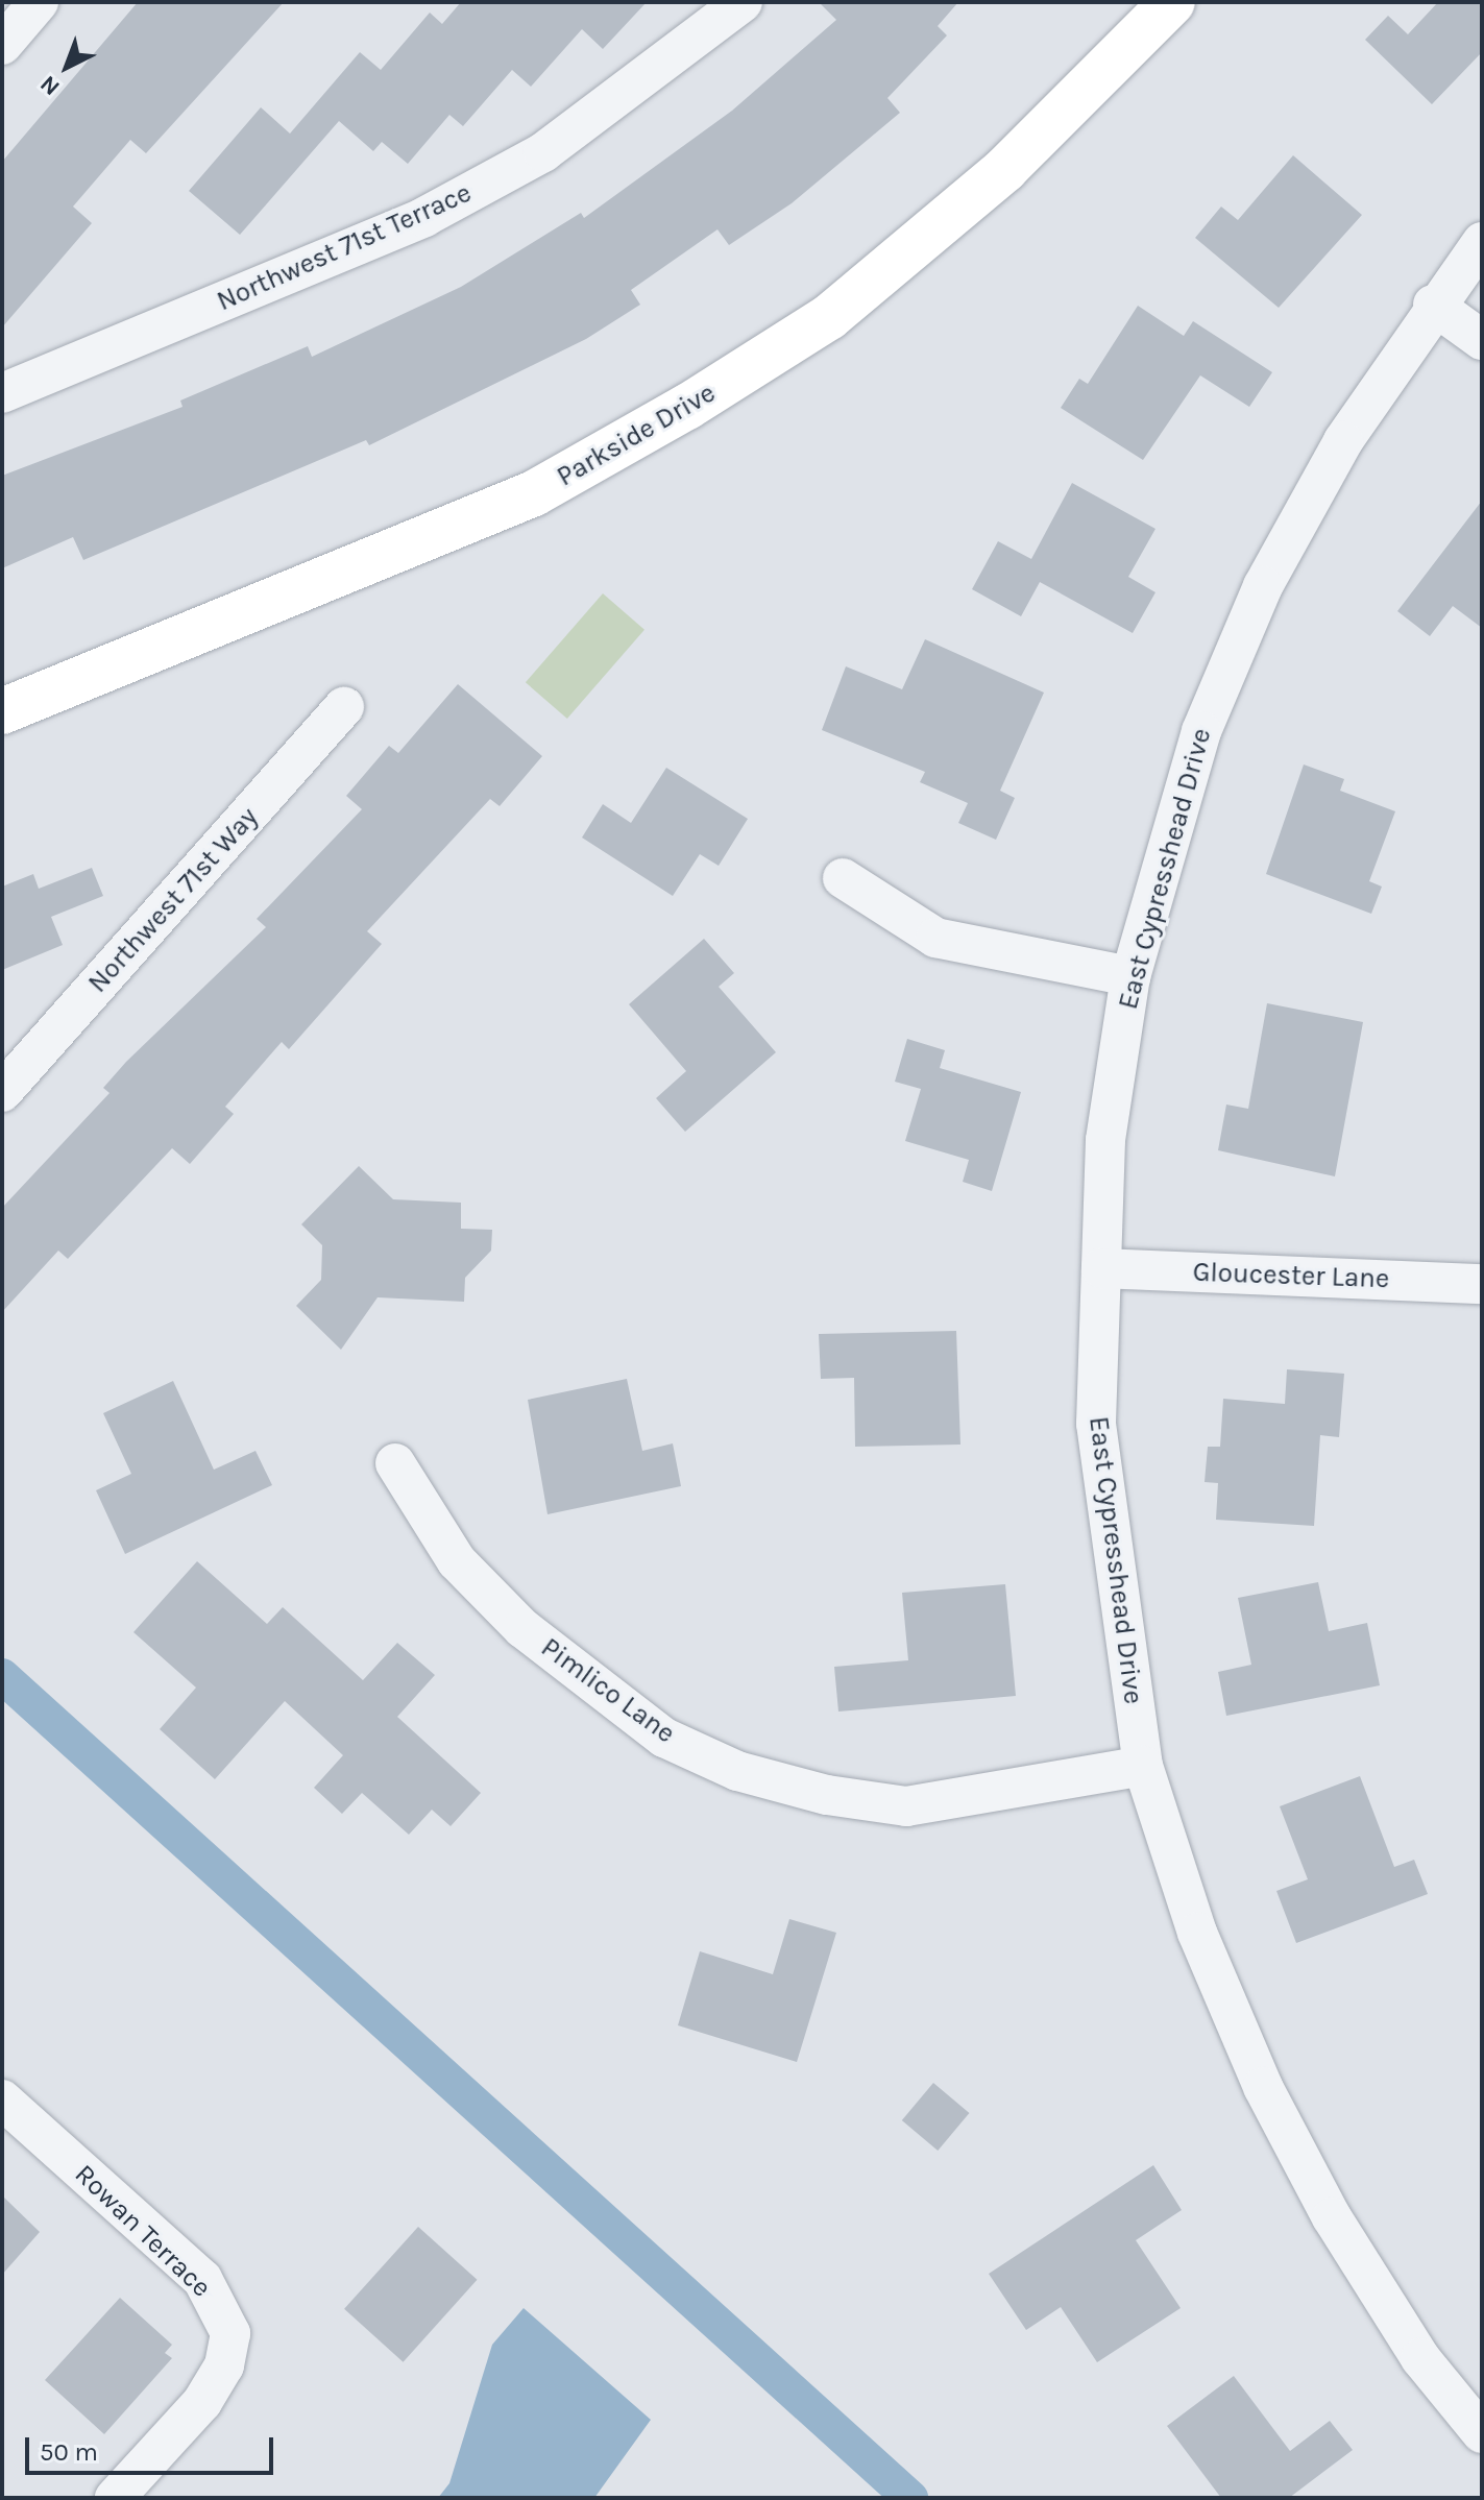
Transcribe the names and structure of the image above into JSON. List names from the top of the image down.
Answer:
{
  "streets": {
    "street": [
      "Northwest 71st Terrace",
      "Parkside Drive",
      "East Cypresshead Drive",
      "Northwest 71st Way",
      "Gloucester Lane",
      "Pimlico Lane",
      "Rowan Terrace"
    ]
  },
  "crossings": [
    ["East Cypresshead Drive", "Gloucester Lane"],
    ["East Cypresshead Drive", "Pimlico Lane"]
  ],
  "scale_bar": "50 m",
  "north": "bottom left"
}
